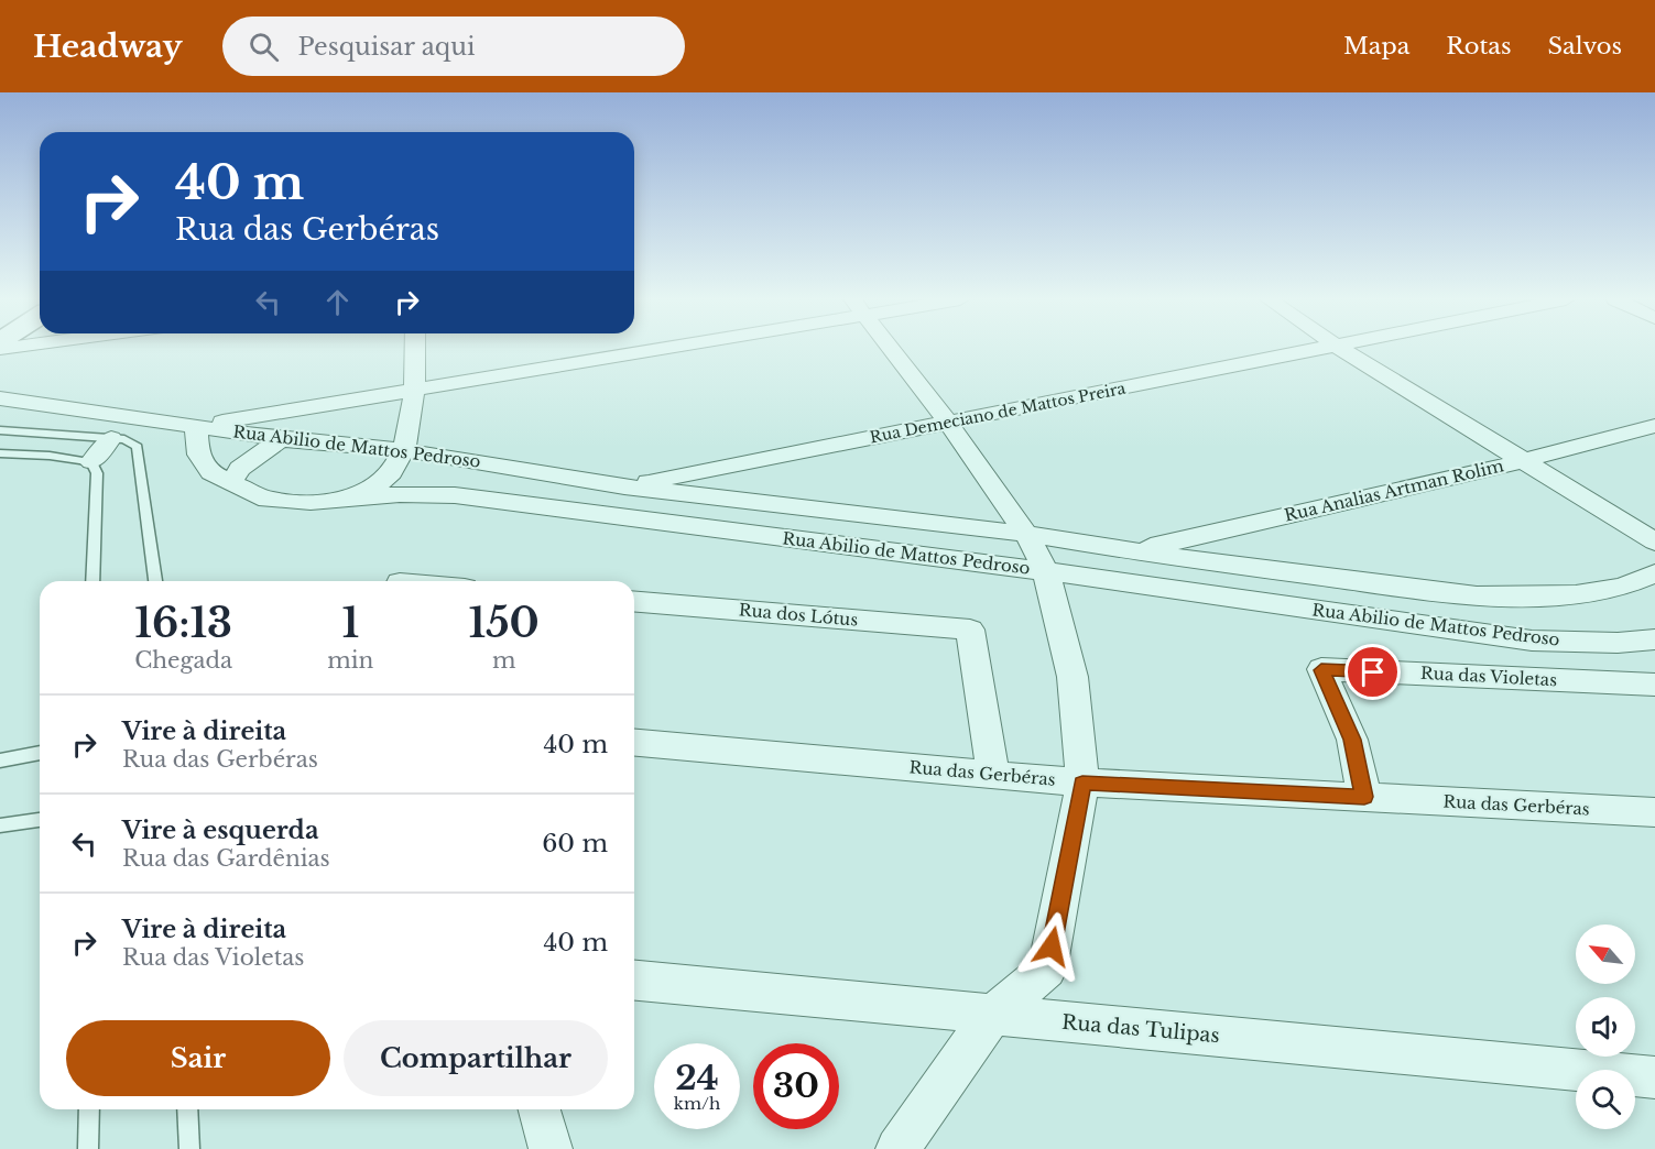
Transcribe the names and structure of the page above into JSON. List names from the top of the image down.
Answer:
{
  "streets": {
    "street": [
      "Rua Demeciano de Mattos Preira",
      "Rua Abilio de Mattos Pedroso",
      "Rua Analias Artman Rolim",
      "Rua dos Lótus",
      "Rua das Violetas",
      "Rua das Gerbéras",
      "Rua das Tulipas"
    ]
  },
  "crossings": [
    ["Rua Demeciano de Mattos Preira", "Rua Abilio de Mattos Pedroso"],
    ["Rua Abilio de Mattos Pedroso", "Rua Analias Artman Rolim"],
    ["Rua dos Lótus", "Rua das Gerbéras"],
    ["Rua das Violetas", "Rua das Gerbéras"]
  ],
  "north": "top left",
  "page": {
    "header": "Headway",
    "search": "Pesquisar aqui",
    "nav": ["Mapa", "Rotas", "Salvos"],
    "turn": ["40 m", "Rua das Gerbéras"],
    "eta": [
      "16:13",
      "Chegada",
      "1",
      "min",
      "150",
      "m"
    ],
    "list": [
      {
        "name": "Vire à direita",
        "note": "Rua das Gerbéras",
        "value": "40 m"
      },
      {
        "name": "Vire à esquerda",
        "note": "Rua das Gardênias",
        "value": "60 m"
      },
      {
        "name": "Vire à direita",
        "note": "Rua das Violetas",
        "value": "40 m"
      }
    ],
    "buttons": ["Sair", "Compartilhar"],
    "speed": "24 km/h",
    "limit": "30"
  }
}
